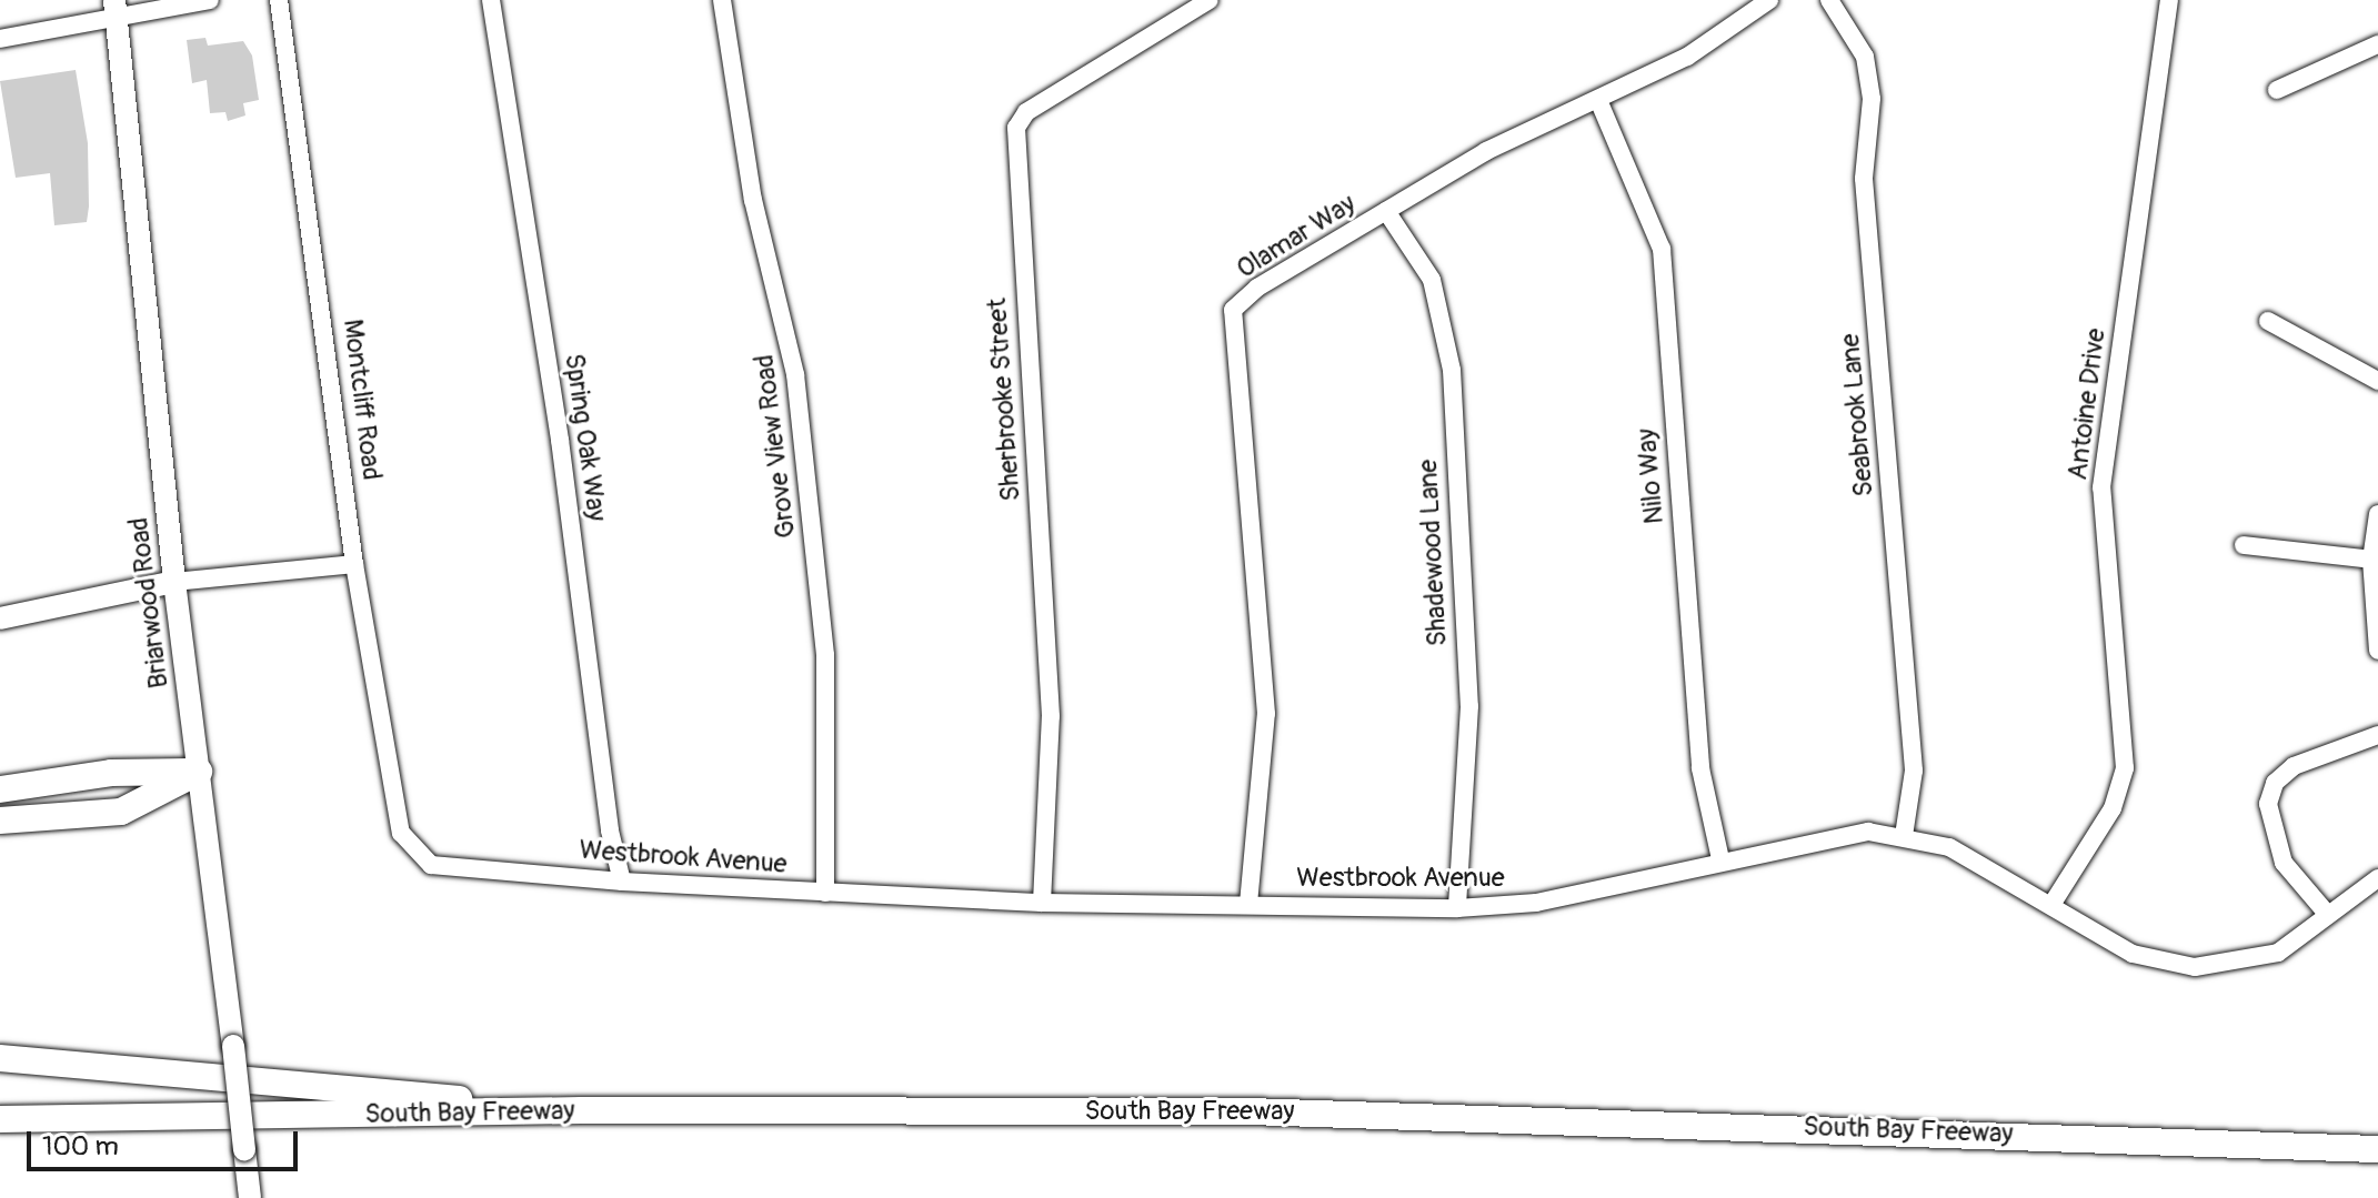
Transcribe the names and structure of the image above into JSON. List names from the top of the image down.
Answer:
{
  "streets": {
    "highway": ["South Bay Freeway"],
    "main road": ["Briarwood Road"],
    "street": [
      "Olamar Way",
      "Montcliff Road",
      "Sherbrooke Street",
      "Antoine Drive",
      "Seabrook Lane",
      "Spring Oak Way",
      "Grove View Road",
      "Nilo Way",
      "Shadewood Lane",
      "Westbrook Avenue"
    ]
  },
  "crossings": [
    ["Olamar Way", "Nilo Way"],
    ["Olamar Way", "Shadewood Lane"],
    ["Olamar Way", "Westbrook Avenue"],
    ["Montcliff Road", "Westbrook Avenue"],
    ["Sherbrooke Street", "Westbrook Avenue"],
    ["Antoine Drive", "Westbrook Avenue"],
    ["Seabrook Lane", "Westbrook Avenue"],
    ["Spring Oak Way", "Westbrook Avenue"],
    ["Grove View Road", "Westbrook Avenue"],
    ["Nilo Way", "Westbrook Avenue"],
    ["Shadewood Lane", "Westbrook Avenue"]
  ],
  "scale_bar": "100 m"
}
